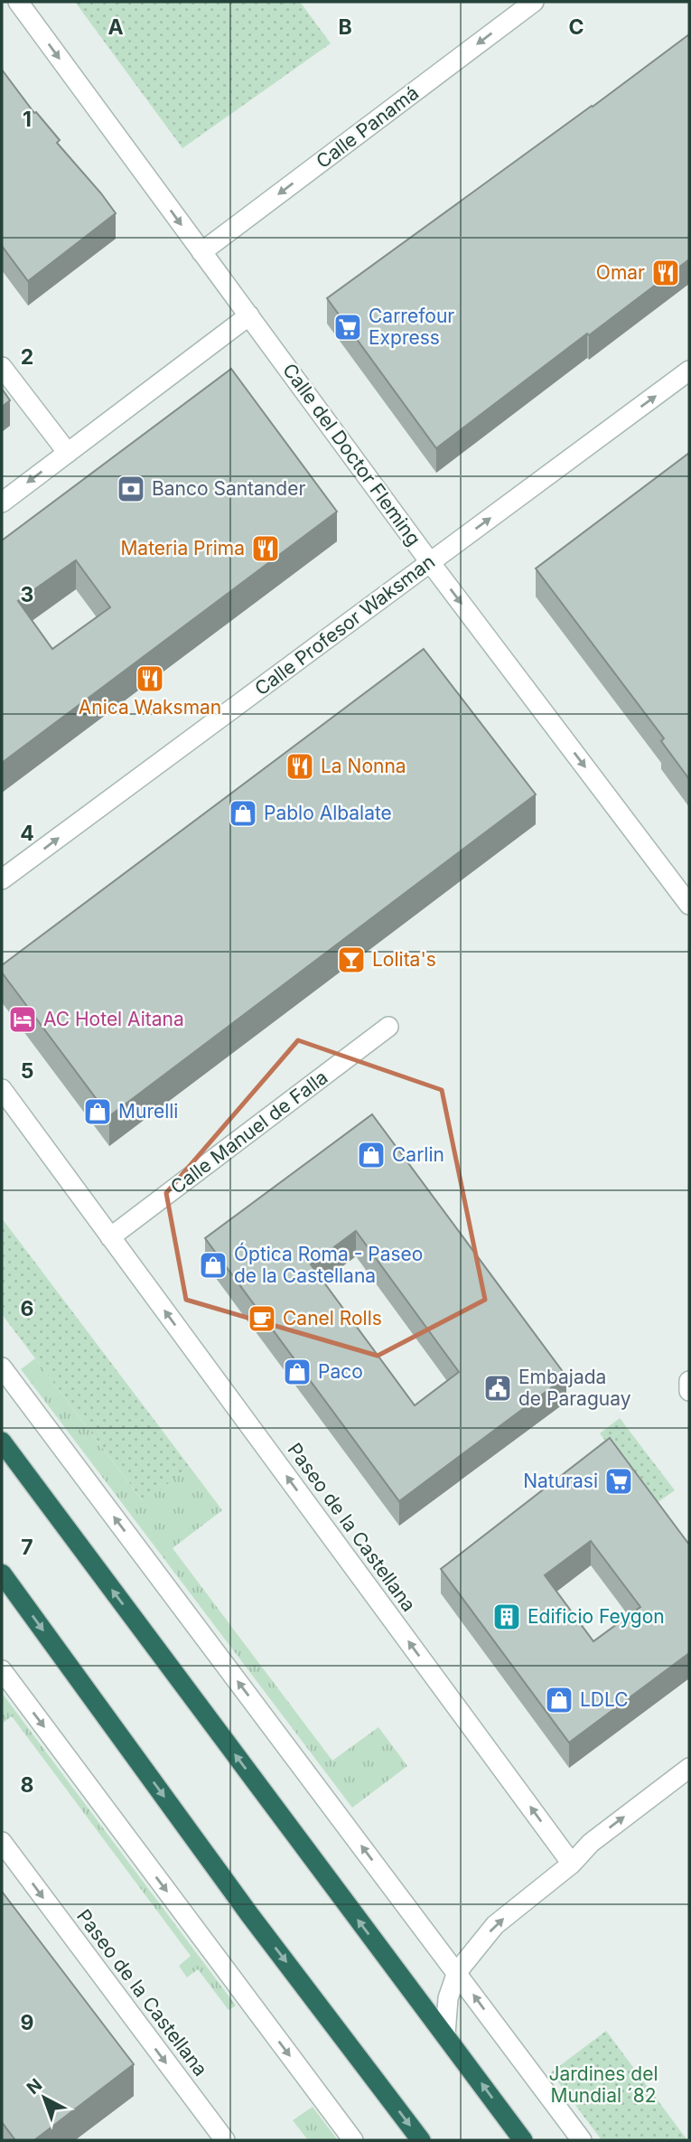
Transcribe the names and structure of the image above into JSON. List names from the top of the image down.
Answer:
{
  "streets": {
    "street": [
      "Calle Panamá",
      "Calle del Doctor Fleming",
      "Calle Profesor Waksman",
      "Calle Manuel de Falla",
      "Paseo de la Castellana"
    ]
  },
  "crossings": [
    ["Calle Panamá", "Calle del Doctor Fleming"],
    ["Calle del Doctor Fleming", "Calle Profesor Waksman"],
    ["Calle Manuel de Falla", "Paseo de la Castellana"]
  ],
  "one_way": ["Calle Panamá", "Calle del Doctor Fleming", "Calle Profesor Waksman"],
  "parks": ["Jardines del Mundial ´82"],
  "places": {
    "restaurant": [
      "Omar",
      "Materia Prima",
      "Anica Waksman",
      "La Nonna"
    ],
    "supermarket": ["Carrefour Express", "Naturasi"],
    "bank": ["Banco Santander"],
    "shop": [
      "Pablo Albalate",
      "Murelli",
      "Carlin",
      "Óptica Roma - Paseo de la Castellana",
      "Paco",
      "LDLC"
    ],
    "bar": ["Lolita's"],
    "hotel": ["AC Hotel Aitana"],
    "cafe": ["Canel Rolls"],
    "public building": ["Embajada de Paraguay"],
    "building": ["Edificio Feygon"]
  },
  "north": "top left",
  "grid": {
    "columns": ["A", "B", "C"],
    "rows": [
      "1",
      "2",
      "3",
      "4",
      "5",
      "6",
      "7",
      "8",
      "9"
    ]
  }
}
